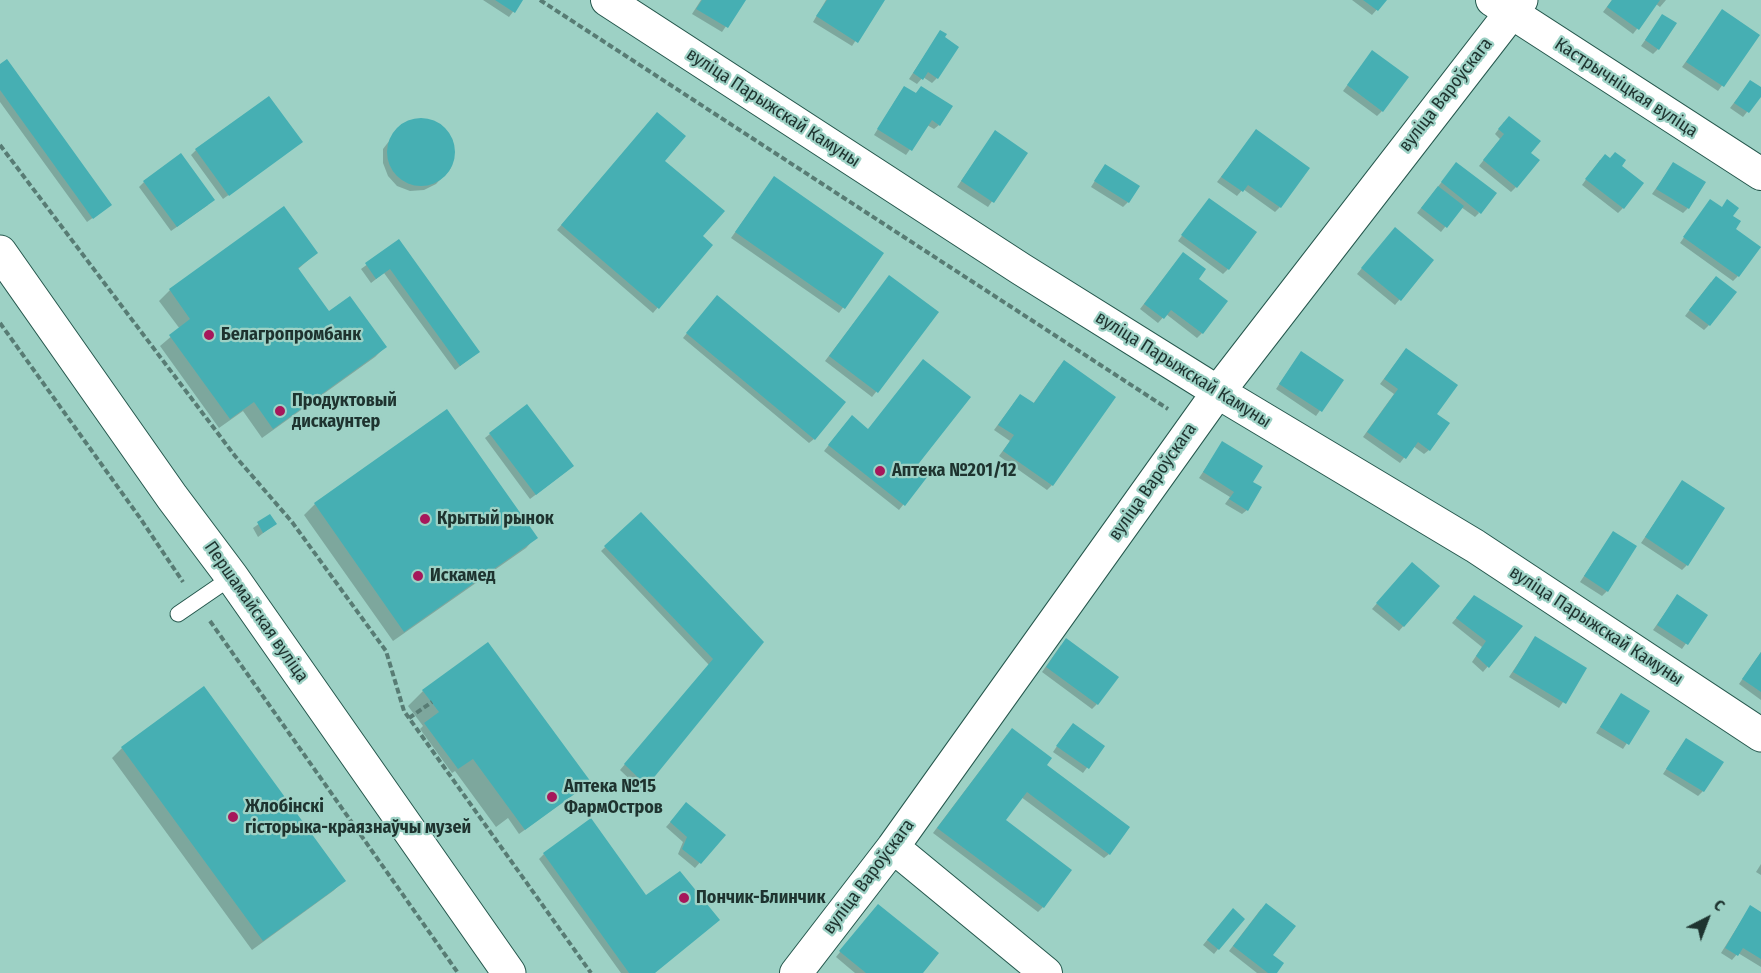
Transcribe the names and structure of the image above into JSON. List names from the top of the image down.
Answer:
{
  "streets": {
    "street": [
      "Кастрычніцкая вуліца",
      "вуліца Вароўскага",
      "вуліца Парыжскай Камуны",
      "Першамайская вуліца"
    ]
  },
  "crossings": [
    ["Кастрычніцкая вуліца", "вуліца Вароўскага"],
    ["вуліца Вароўскага", "вуліца Парыжскай Камуны"]
  ],
  "places": [
    "Белагропромбанк",
    "Продуктовый дискаунтер",
    "Аптека №201/12",
    "Крытый рынок",
    "Искамед",
    "Аптека №15 ФармОстров",
    "Жлобінскі гісторыка-краязнаўчы музей",
    "Пончик-Блинчик"
  ],
  "north": "top right"
}
